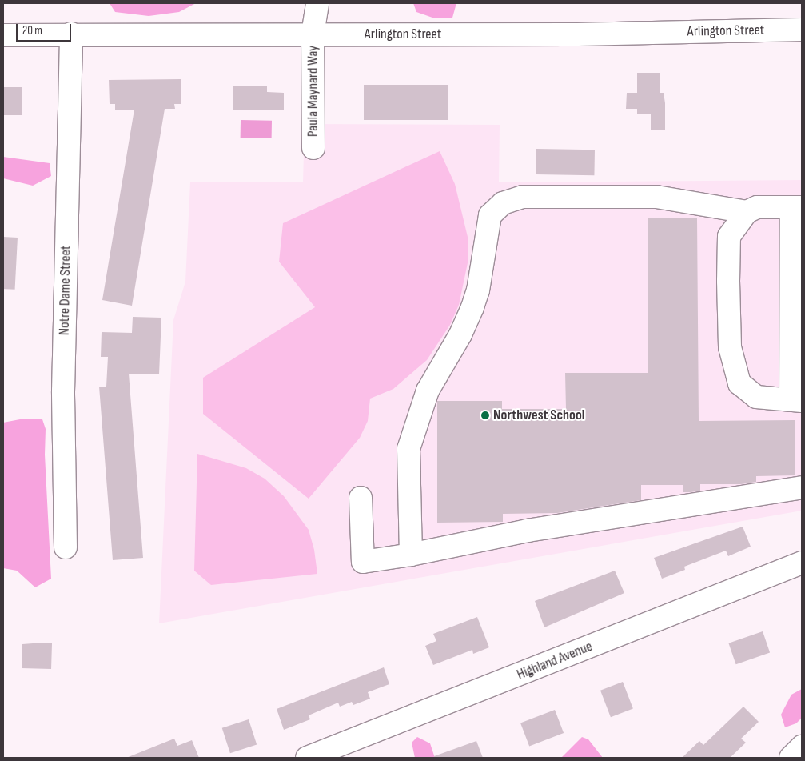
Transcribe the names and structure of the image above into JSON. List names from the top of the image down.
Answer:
{
  "streets": {
    "street": [
      "Arlington Street",
      "Paula Maynard Way",
      "Notre Dame Street",
      "Highland Avenue"
    ]
  },
  "crossings": [
    ["Arlington Street", "Paula Maynard Way"],
    ["Arlington Street", "Notre Dame Street"]
  ],
  "places": ["Northwest School"],
  "scale_bar": "20 m"
}
